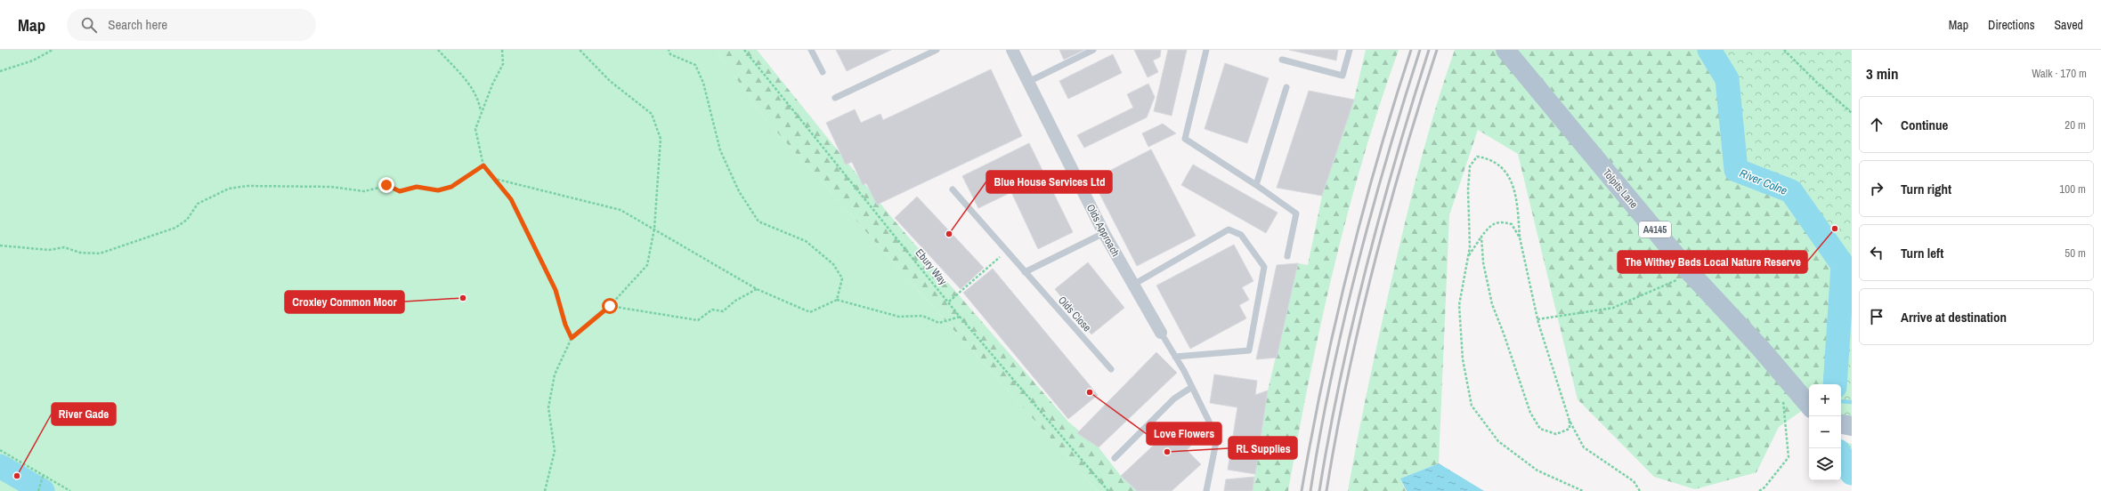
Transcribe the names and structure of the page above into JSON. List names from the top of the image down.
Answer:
{
  "streets": {
    "main road": ["Tolpits Lane", "A4145"],
    "street": ["Olds Approach"],
    "lane": ["Olds Close"],
    "path": ["Ebury Way"]
  },
  "water": ["River Colne"],
  "places": [
    "The Withey Beds Local Nature Reserve",
    "Blue House Services Ltd",
    "Croxley Common Moor",
    "Love Flowers",
    "RL Supplies",
    "River Gade"
  ],
  "page": {
    "header": "Map",
    "search": "Search here",
    "nav": ["Map", "Directions", "Saved"],
    "heading": ["3 min", "Walk · 170 m"],
    "list": [
      ["Continue", "20 m"],
      ["Turn right", "100 m"],
      ["Turn left", "50 m"],
      "Arrive at destination"
    ],
    "map_buttons": ["+", "−"]
  }
}
